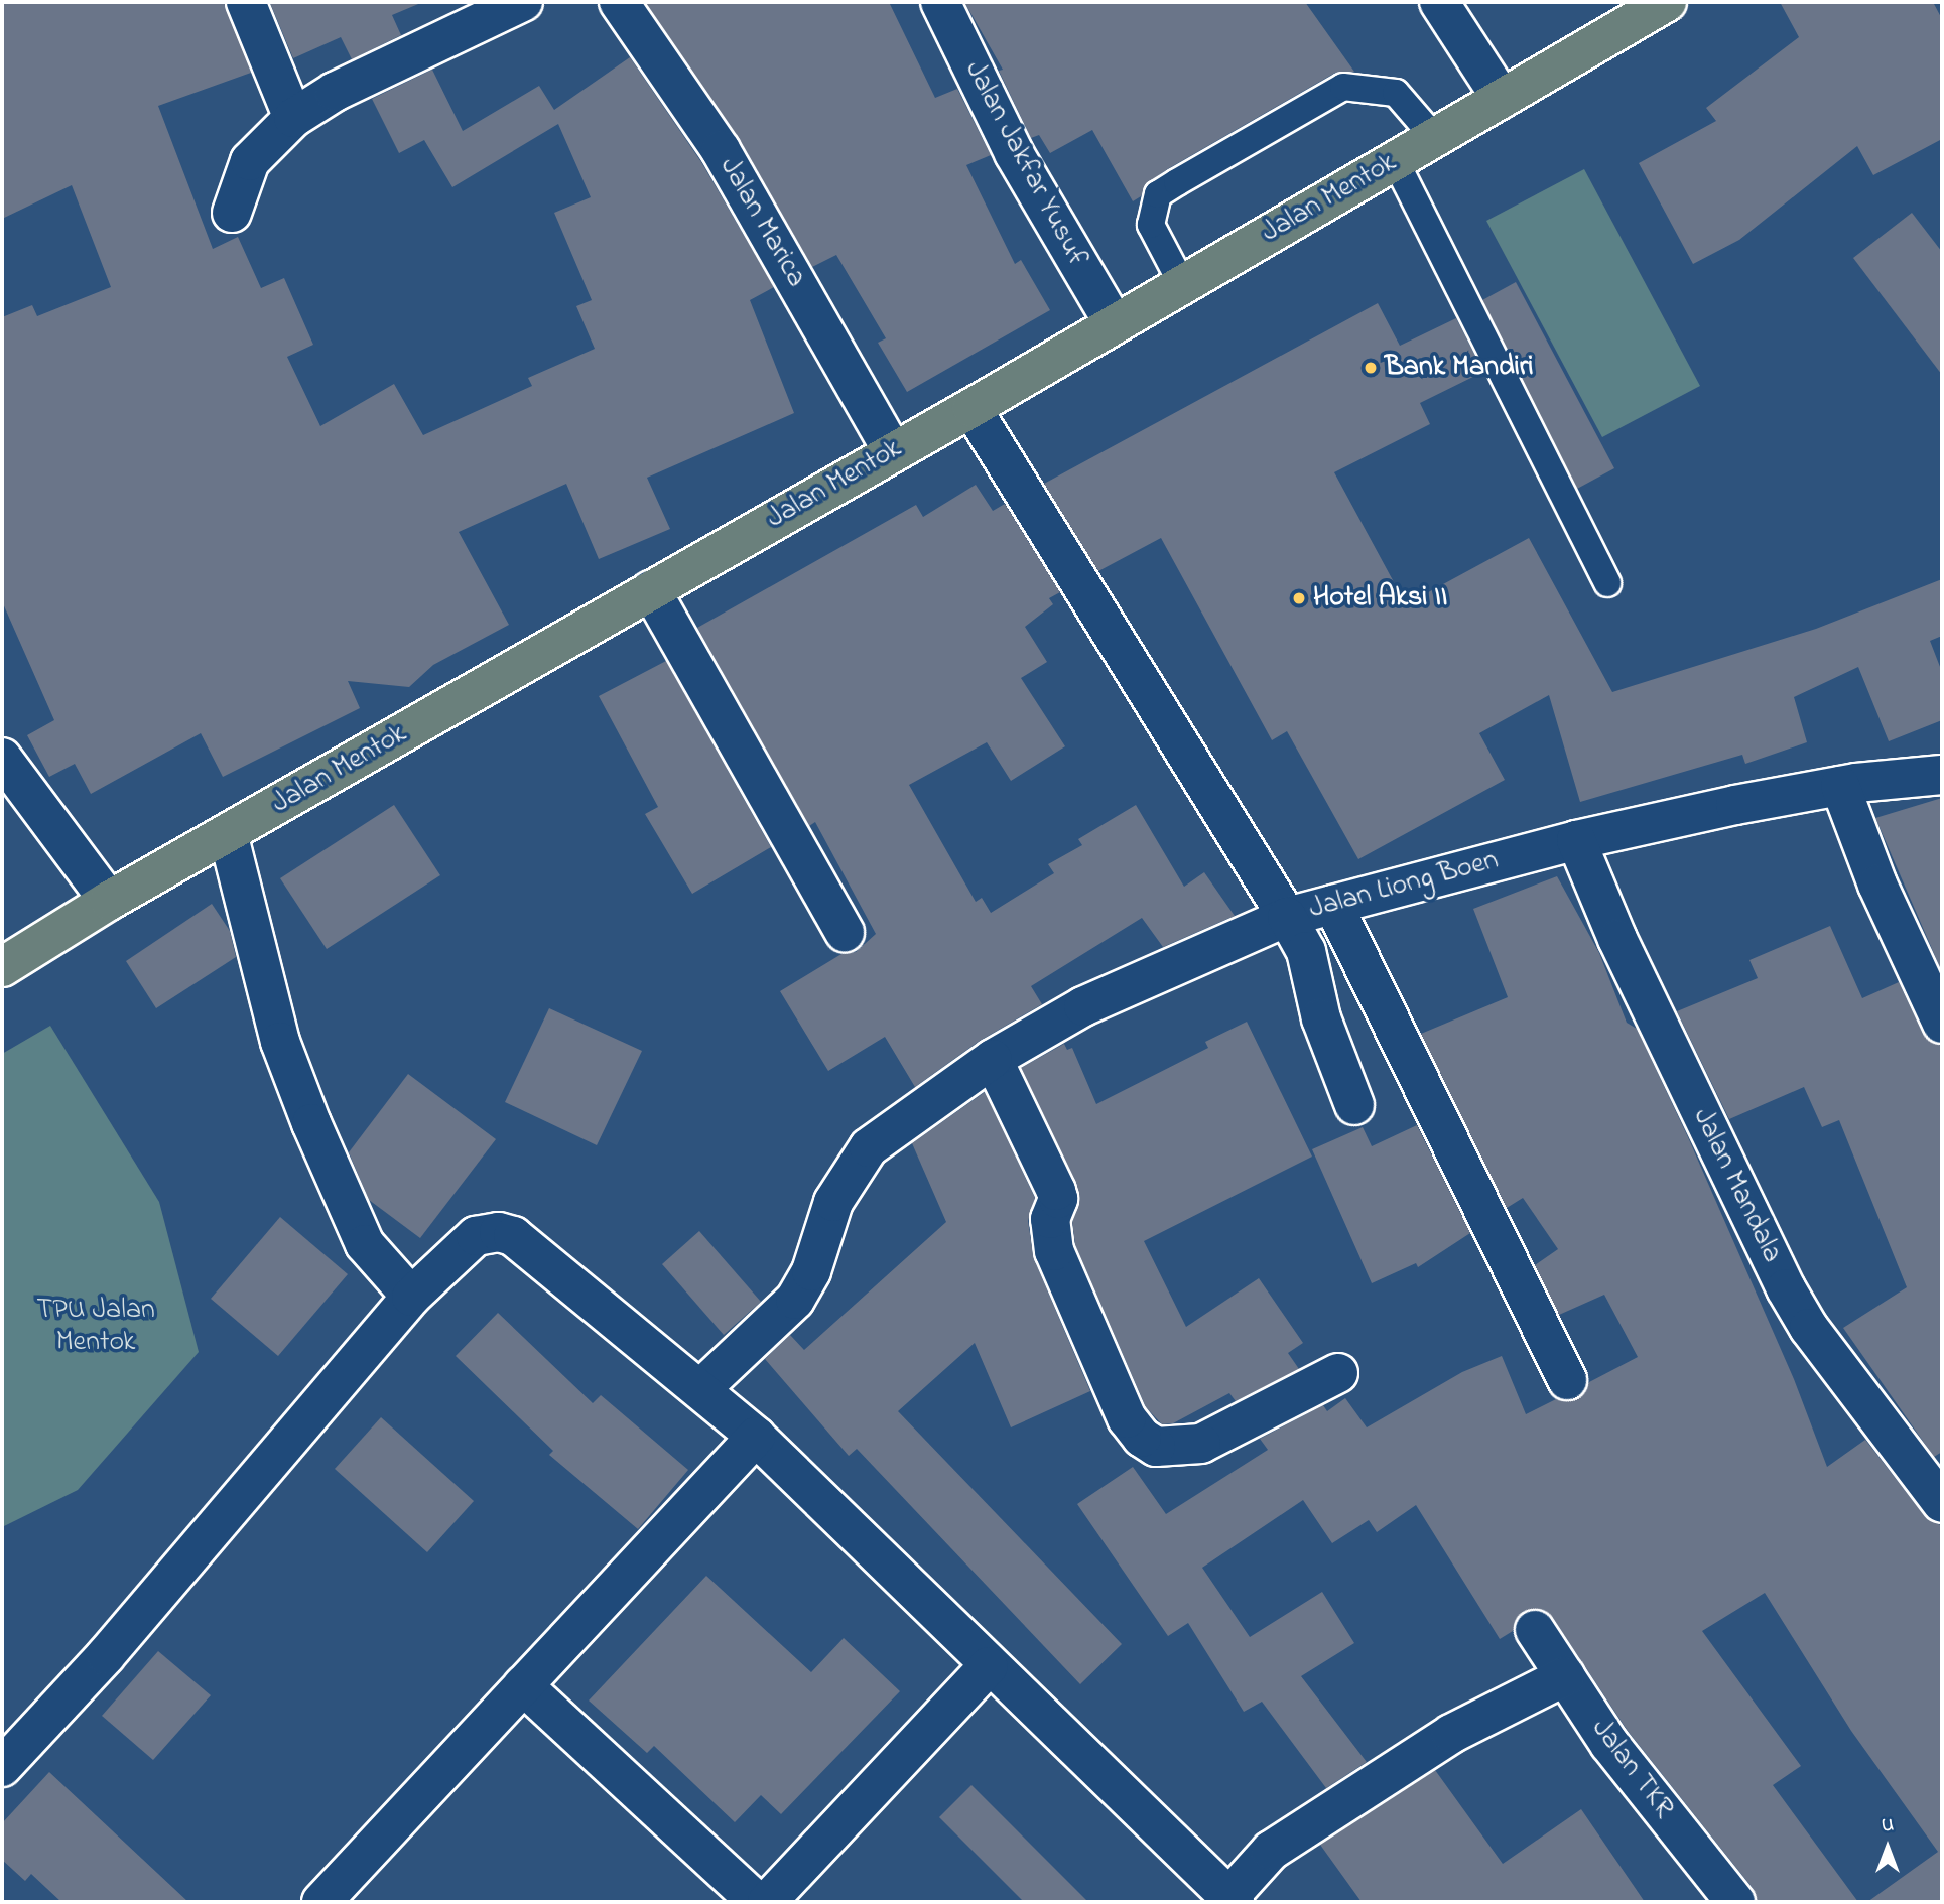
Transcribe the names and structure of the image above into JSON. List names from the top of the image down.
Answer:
{
  "streets": {
    "highway": ["Jalan Mentok"],
    "street": [
      "Jalan Jakfar Yusuf",
      "Jalan Marica",
      "Jalan Liong Boen",
      "Jalan Mandala",
      "Jalan TKR"
    ]
  },
  "crossings": [
    ["Jalan Jakfar Yusuf", "Jalan Mentok"],
    ["Jalan Mentok", "Jalan Marica"],
    ["Jalan Mentok", "Jalan Liong Boen"],
    ["Jalan Liong Boen", "Jalan Mandala"]
  ],
  "parks": ["TPU Jalan Mentok"],
  "places": ["Bank Mandiri", "Hotel Aksi II"],
  "north": "top"
}
